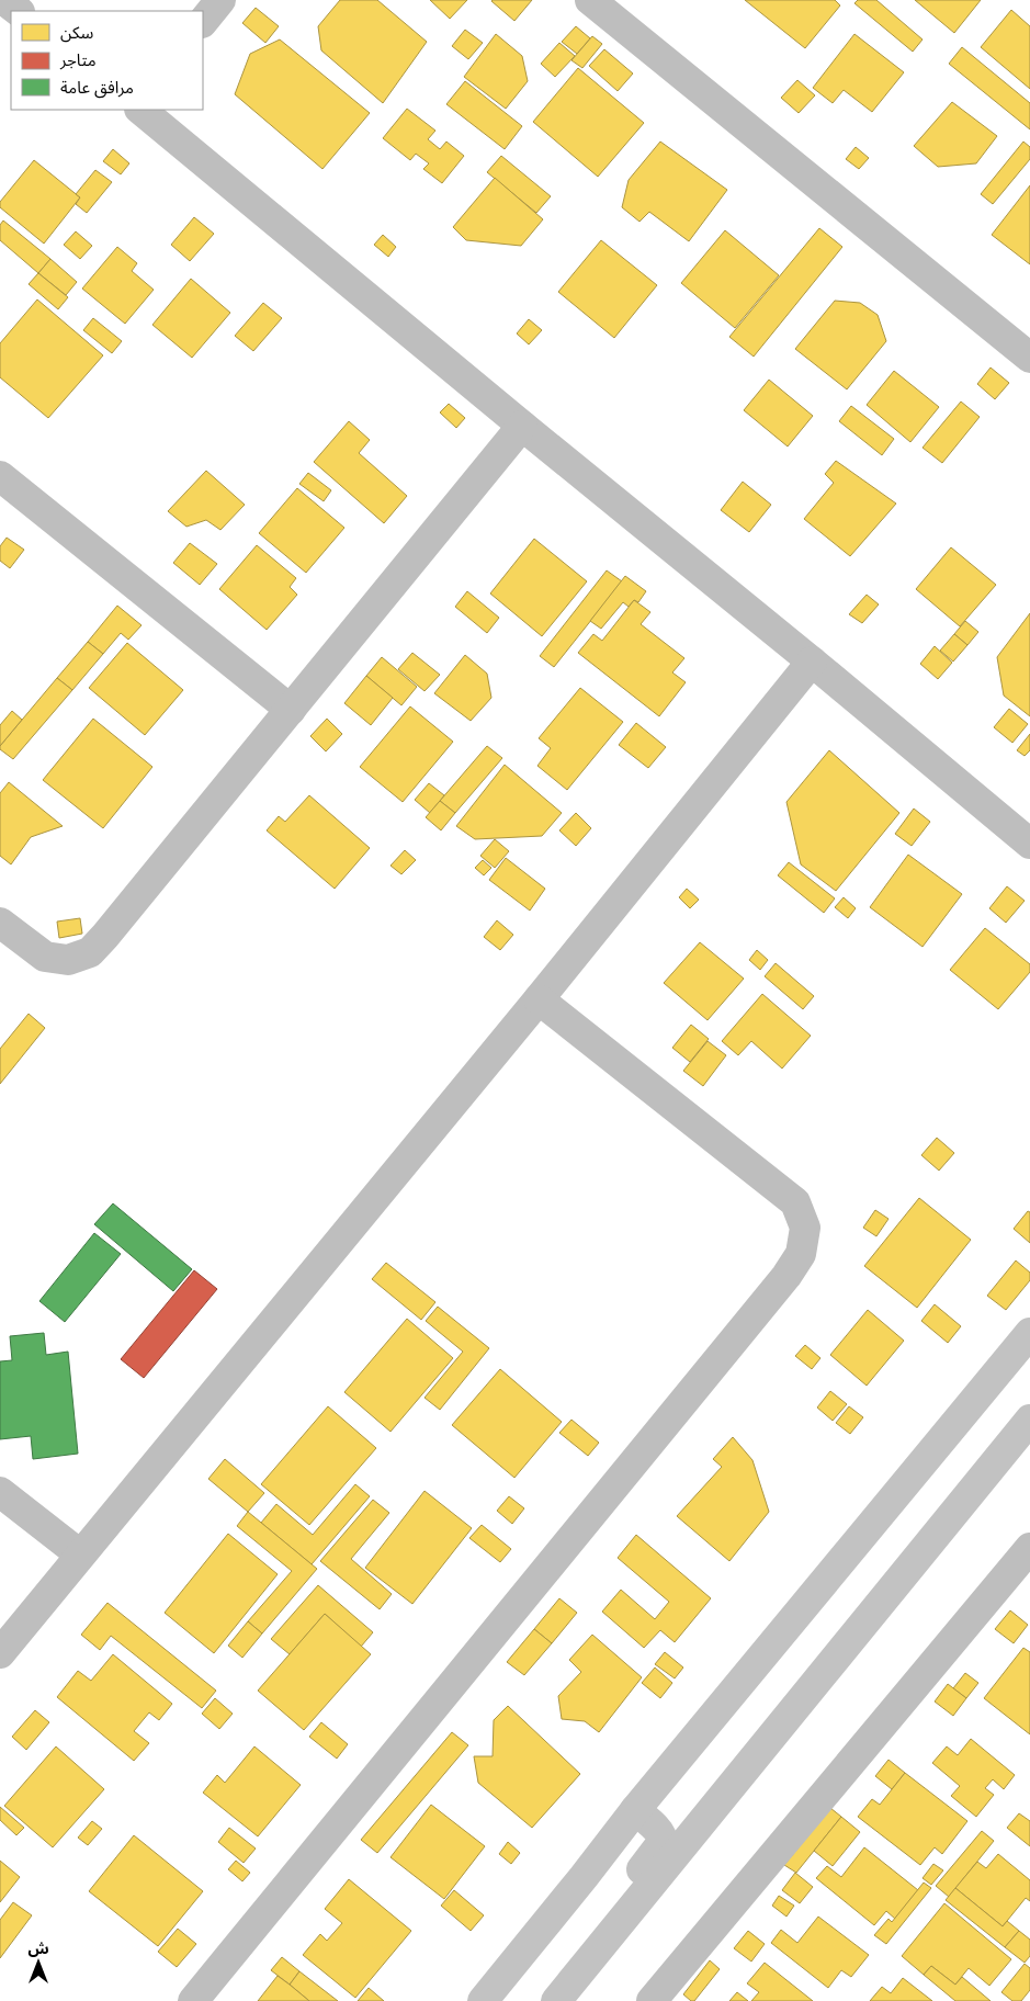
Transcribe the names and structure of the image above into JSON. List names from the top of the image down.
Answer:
{
  "legend": ["سكن", "متاجر", "مرافق عامة"],
  "north": "top"
}
